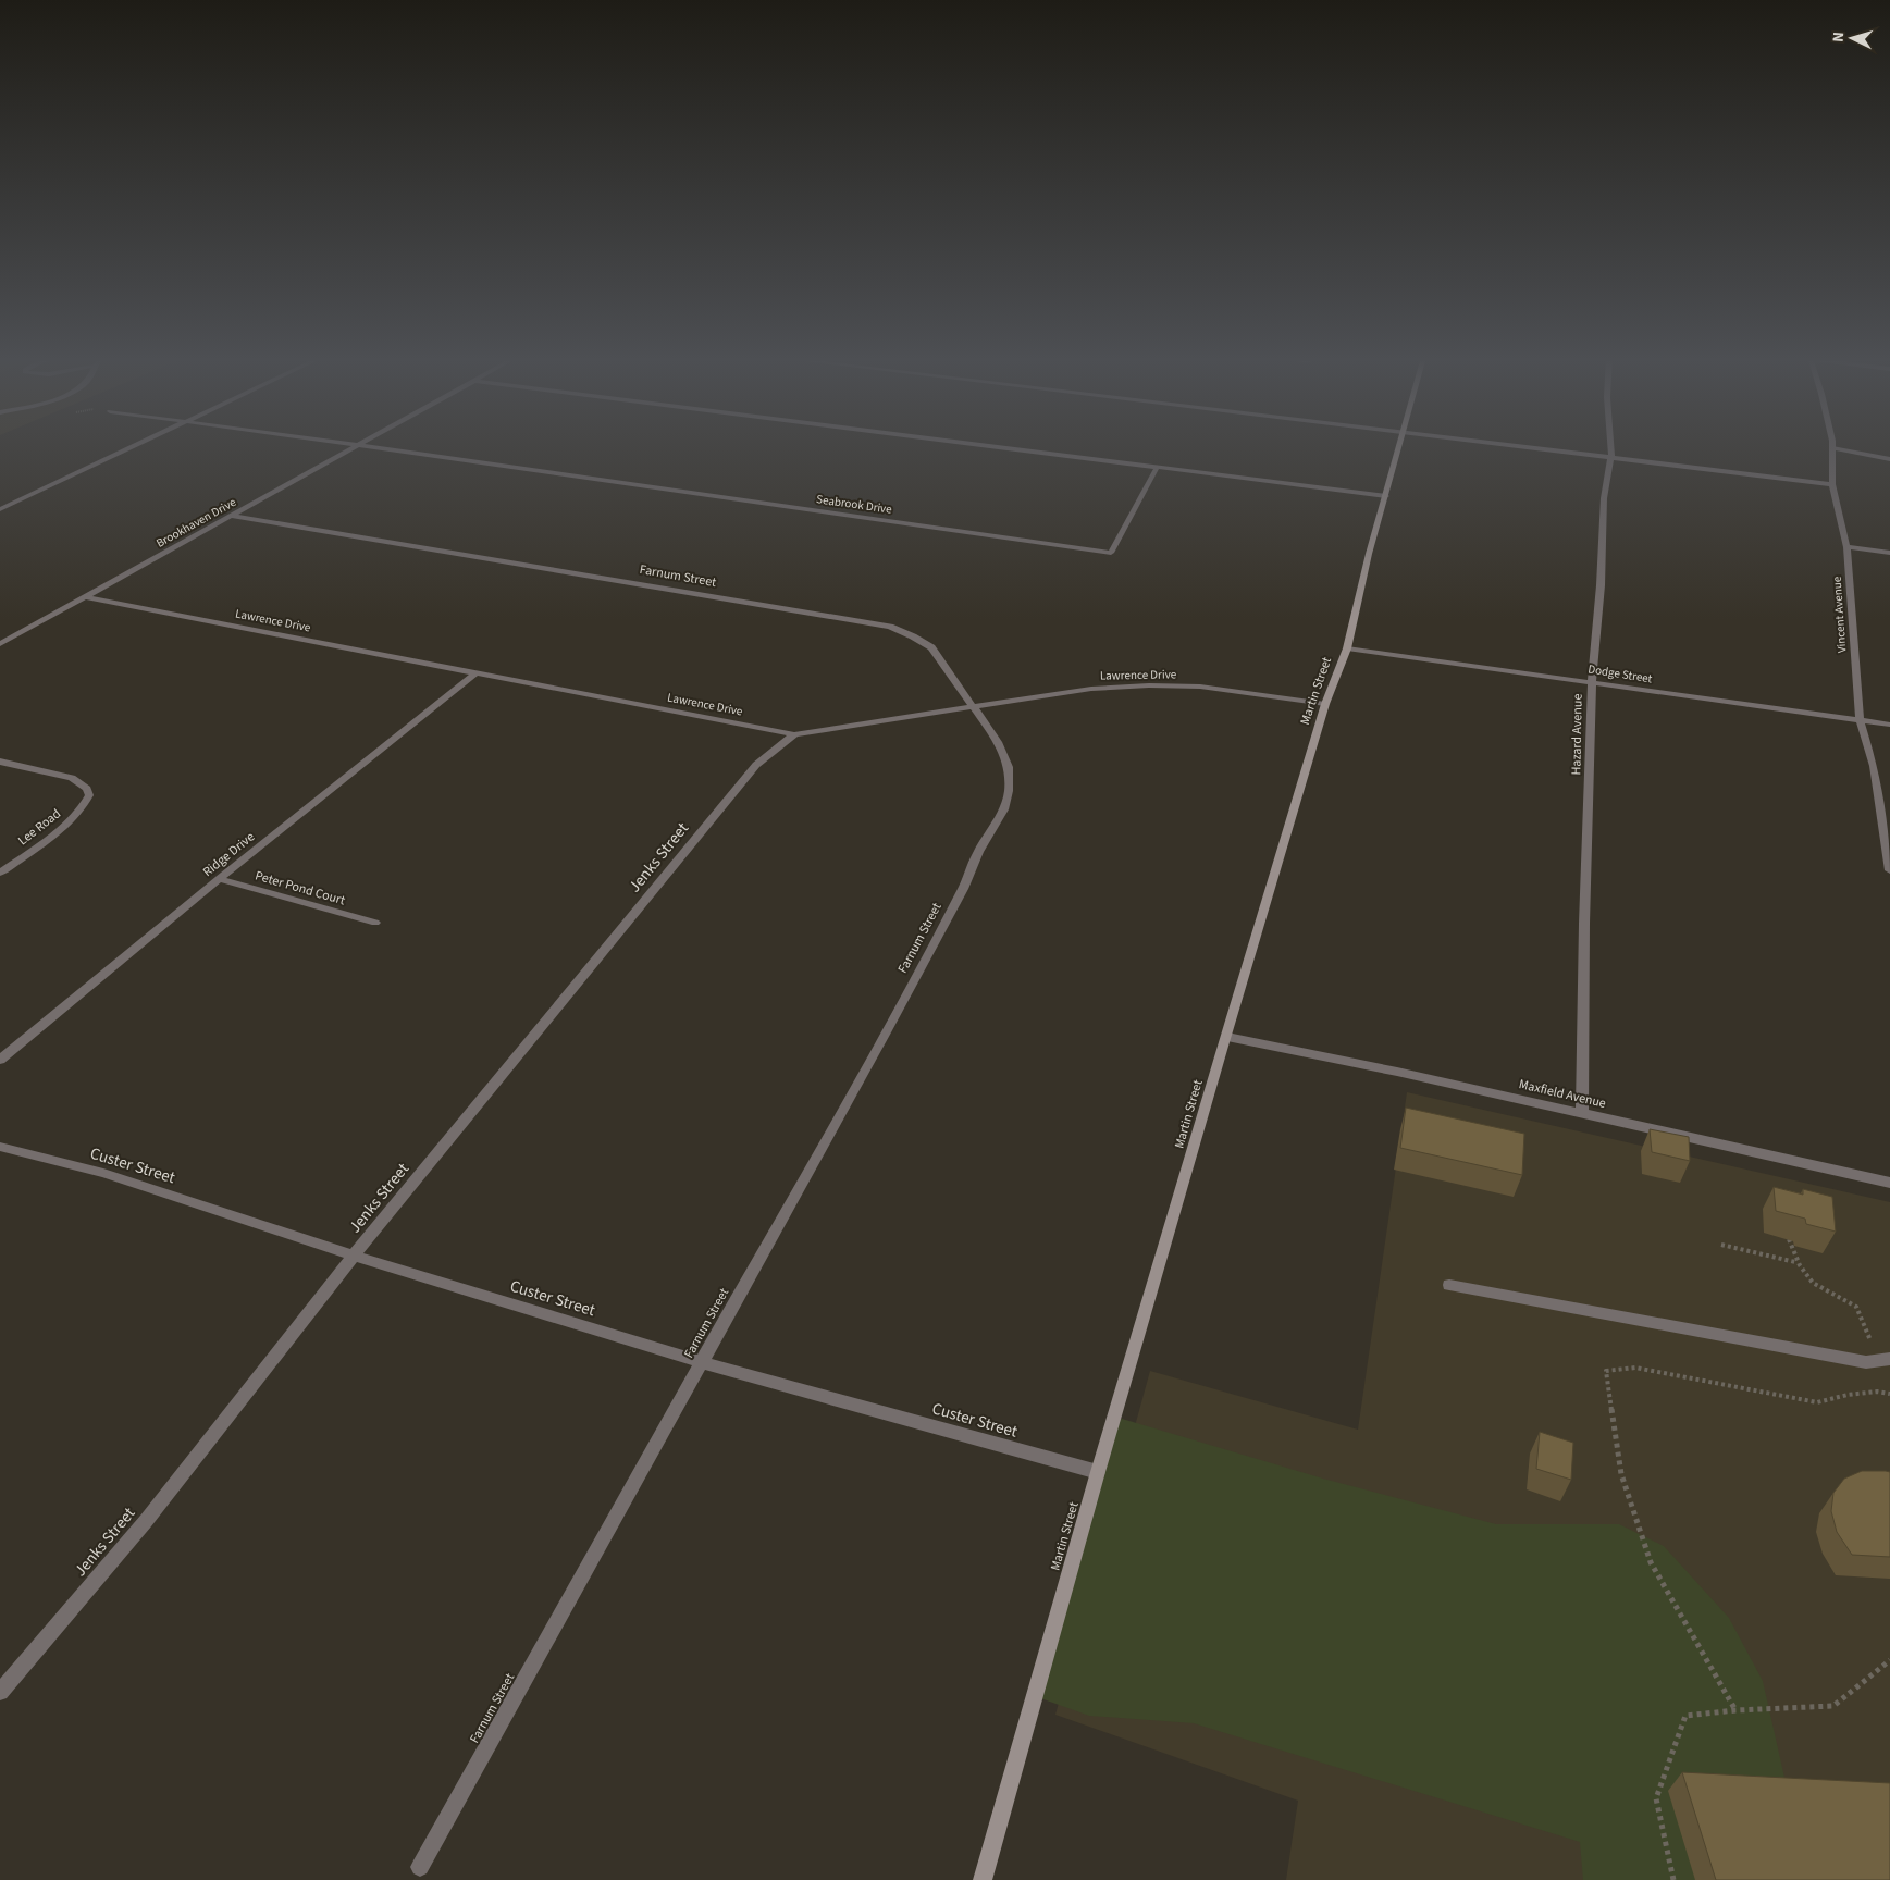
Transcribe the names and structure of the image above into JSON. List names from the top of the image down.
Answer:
{
  "streets": {
    "street": [
      "Seabrook Drive",
      "Brookhaven Drive",
      "Farnum Street",
      "Vincent Avenue",
      "Lawrence Drive",
      "Dodge Street",
      "Martin Street",
      "Hazard Avenue",
      "Lee Road",
      "Ridge Drive",
      "Jenks Street",
      "Peter Pond Court",
      "Maxfield Avenue",
      "Custer Street"
    ]
  },
  "crossings": [
    ["Seabrook Drive", "Brookhaven Drive"],
    ["Brookhaven Drive", "Farnum Street"],
    ["Brookhaven Drive", "Lawrence Drive"],
    ["Farnum Street", "Lawrence Drive"],
    ["Farnum Street", "Custer Street"],
    ["Vincent Avenue", "Dodge Street"],
    ["Lawrence Drive", "Martin Street"],
    ["Lawrence Drive", "Ridge Drive"],
    ["Lawrence Drive", "Jenks Street"],
    ["Dodge Street", "Martin Street"],
    ["Dodge Street", "Hazard Avenue"],
    ["Martin Street", "Maxfield Avenue"],
    ["Martin Street", "Custer Street"],
    ["Hazard Avenue", "Maxfield Avenue"],
    ["Ridge Drive", "Peter Pond Court"],
    ["Jenks Street", "Custer Street"]
  ],
  "north": "left"
}
